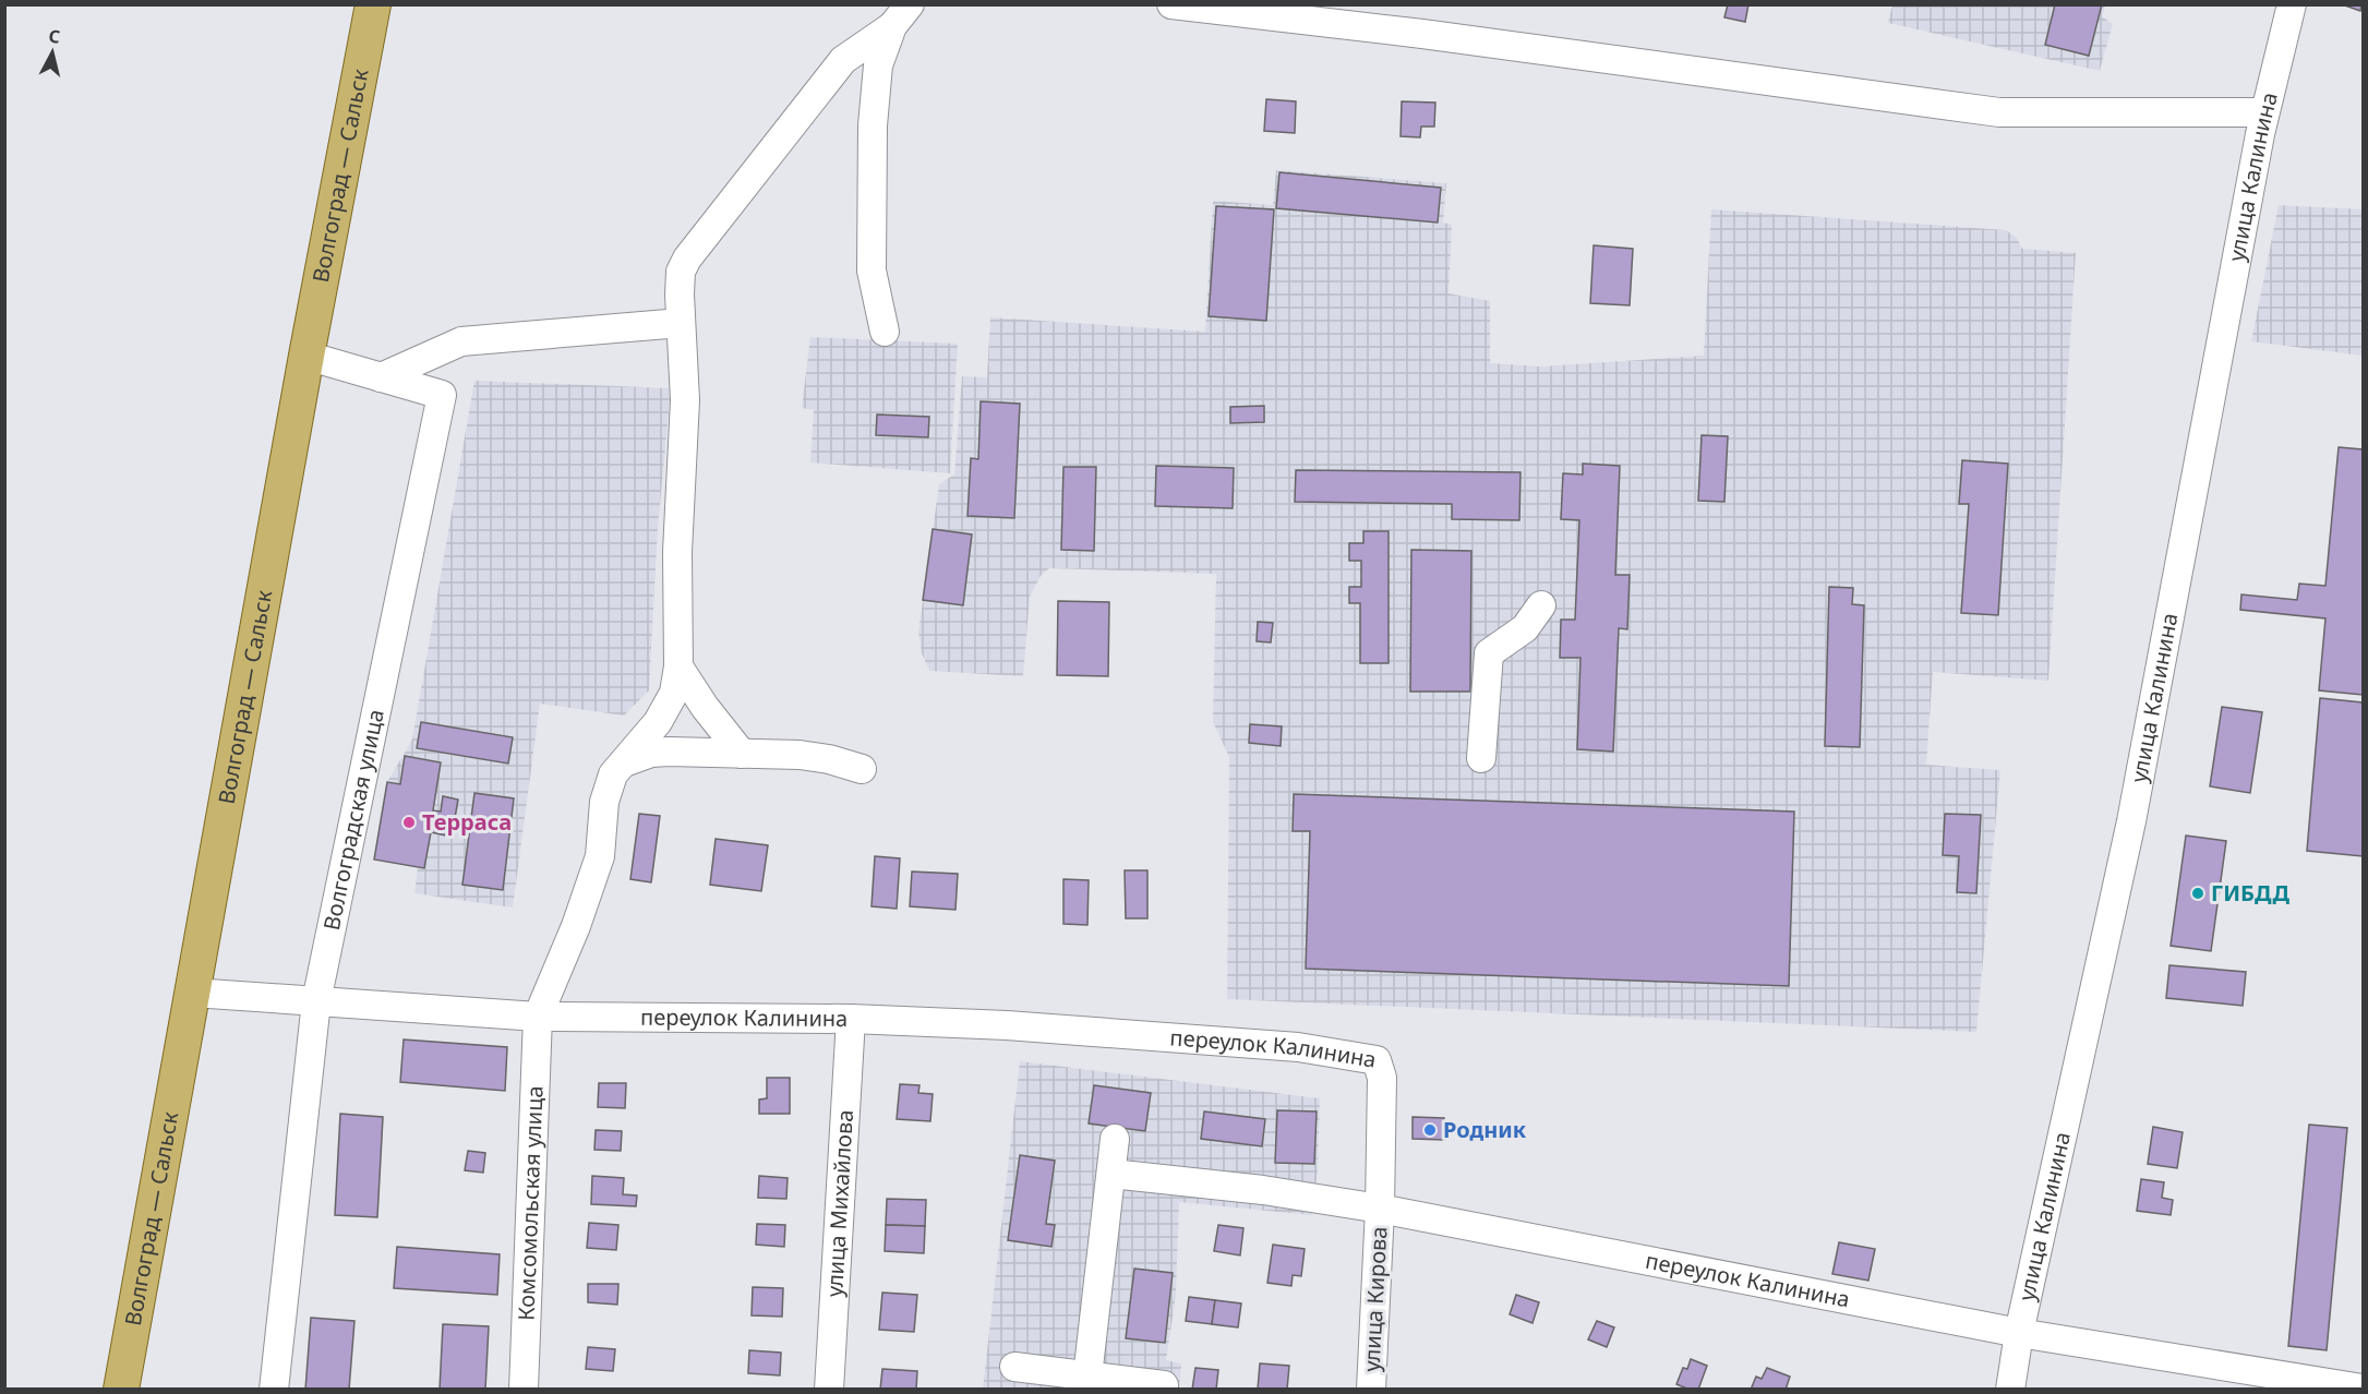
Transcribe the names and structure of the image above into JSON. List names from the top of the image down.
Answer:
{
  "streets": {
    "main road": ["Волгоград — Сальск"],
    "street": [
      "улица Калинина",
      "Волгоградская улица",
      "переулок Калинина",
      "Комсомольская улица",
      "улица Михайлова",
      "улица Кирова"
    ]
  },
  "crossings": [
    ["Волгоград — Сальск", "Волгоградская улица"],
    ["Волгоград — Сальск", "переулок Калинина"],
    ["улица Калинина", "переулок Калинина"],
    ["Волгоградская улица", "переулок Калинина"],
    ["переулок Калинина", "Комсомольская улица"],
    ["переулок Калинина", "улица Михайлова"],
    ["переулок Калинина", "улица Кирова"]
  ],
  "places": ["Терраса", "ГИБДД", "Родник"],
  "north": "top"
}
